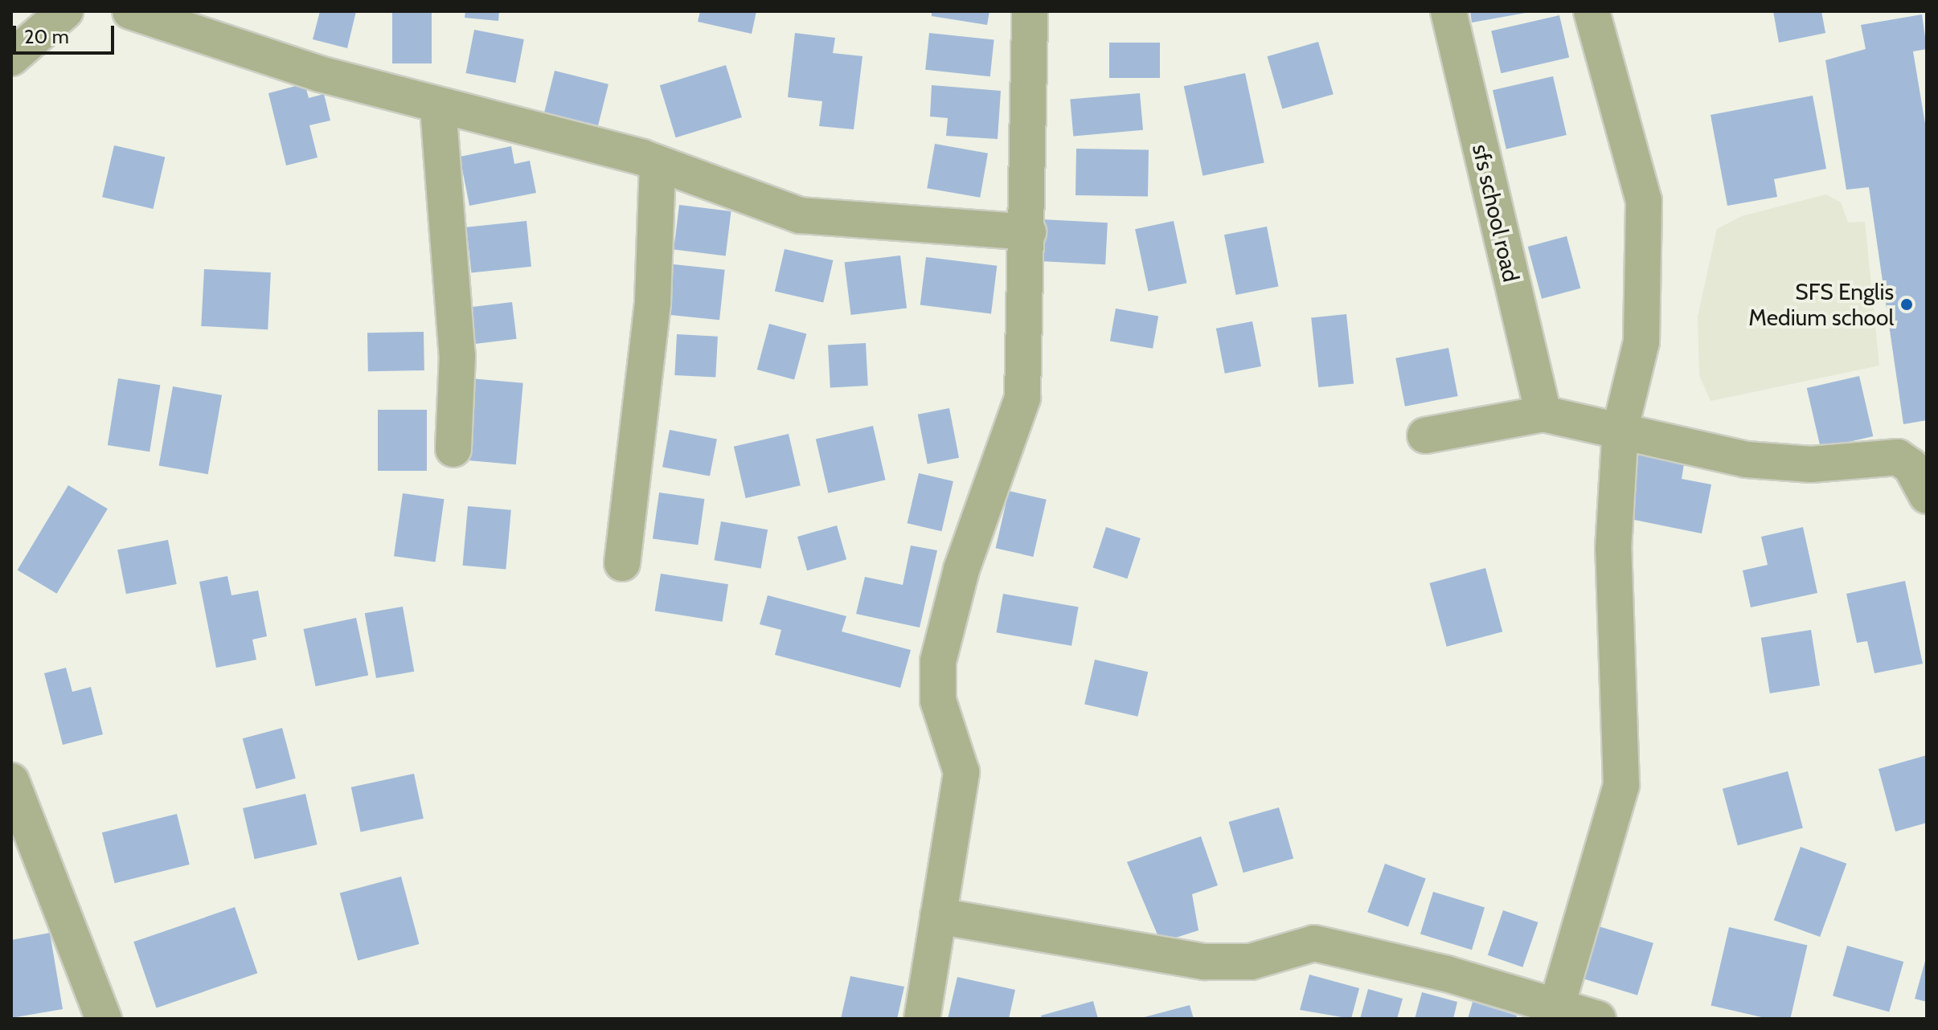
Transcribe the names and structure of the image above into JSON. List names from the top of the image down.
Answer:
{
  "streets": {
    "street": ["sfs school road"]
  },
  "places": ["SFS Englis Medium school"],
  "scale_bar": "20 m"
}
